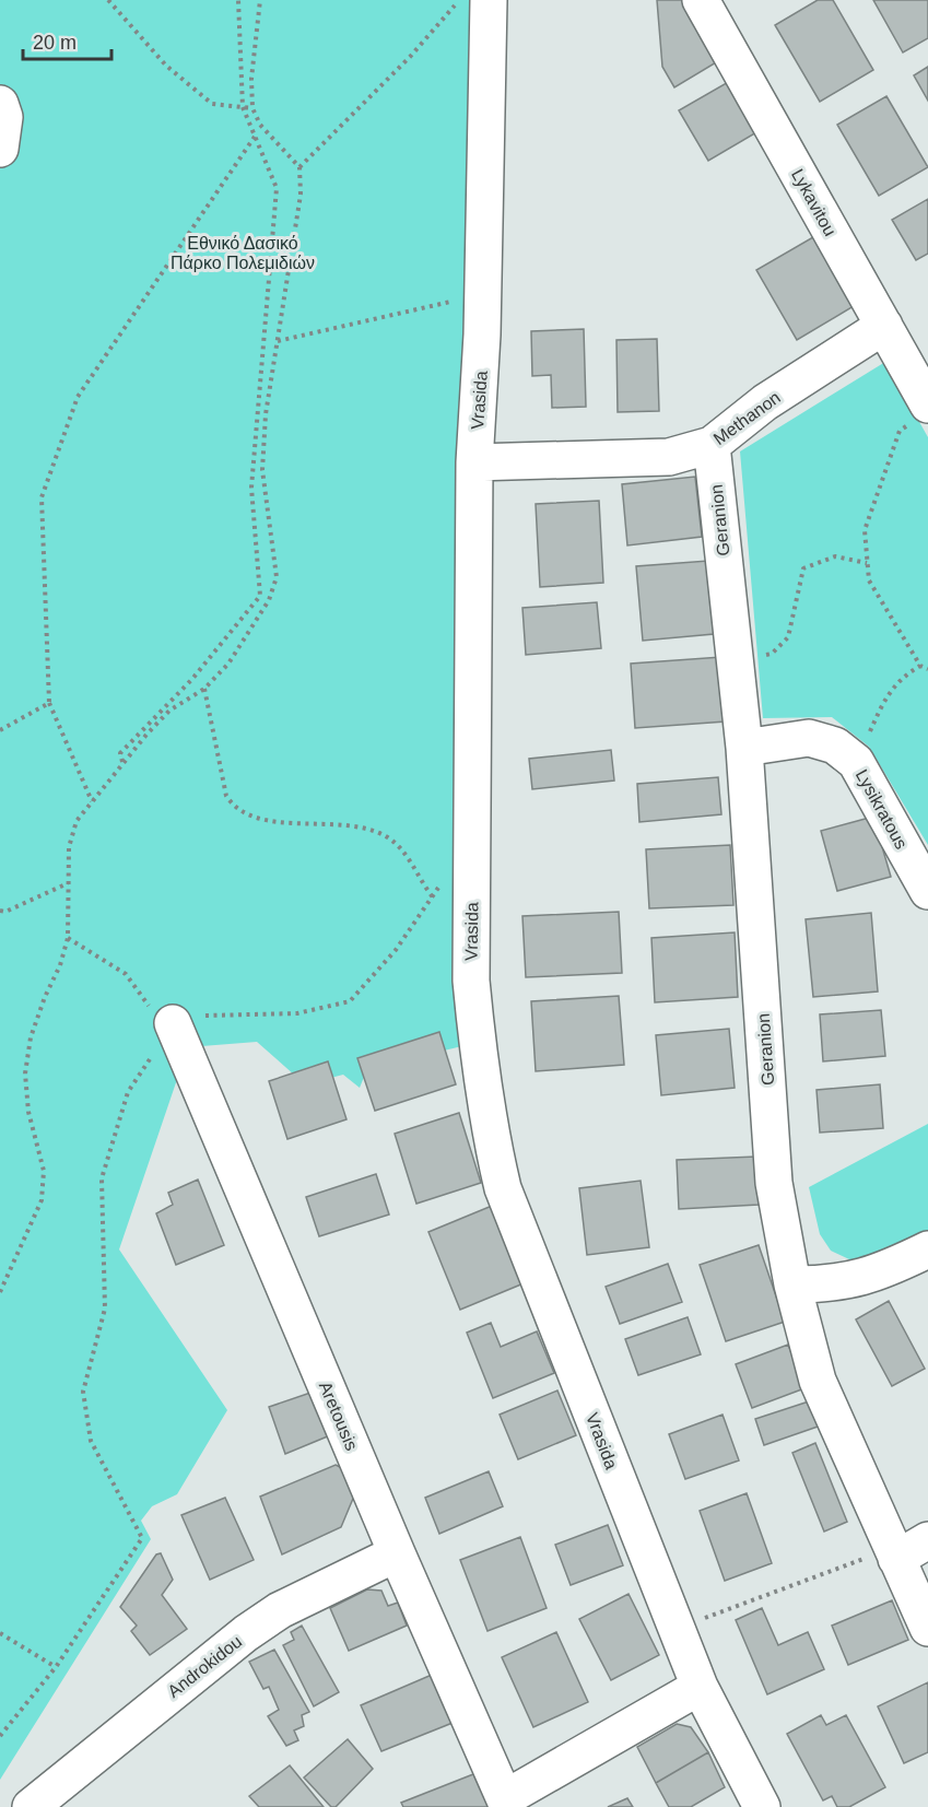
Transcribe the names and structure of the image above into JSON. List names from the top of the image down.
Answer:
{
  "streets": {
    "street": [
      "Lykavitou",
      "Vrasida",
      "Methanon",
      "Geranion",
      "Lysikratous",
      "Aretousis",
      "Androkidou"
    ]
  },
  "crossings": [
    ["Lykavitou", "Methanon"],
    ["Vrasida", "Methanon"],
    ["Methanon", "Geranion"],
    ["Geranion", "Lysikratous"],
    ["Aretousis", "Androkidou"]
  ],
  "parks": ["Εθνικό Δασικό Πάρκο Πολεμιδιών"],
  "scale_bar": "20 m"
}
